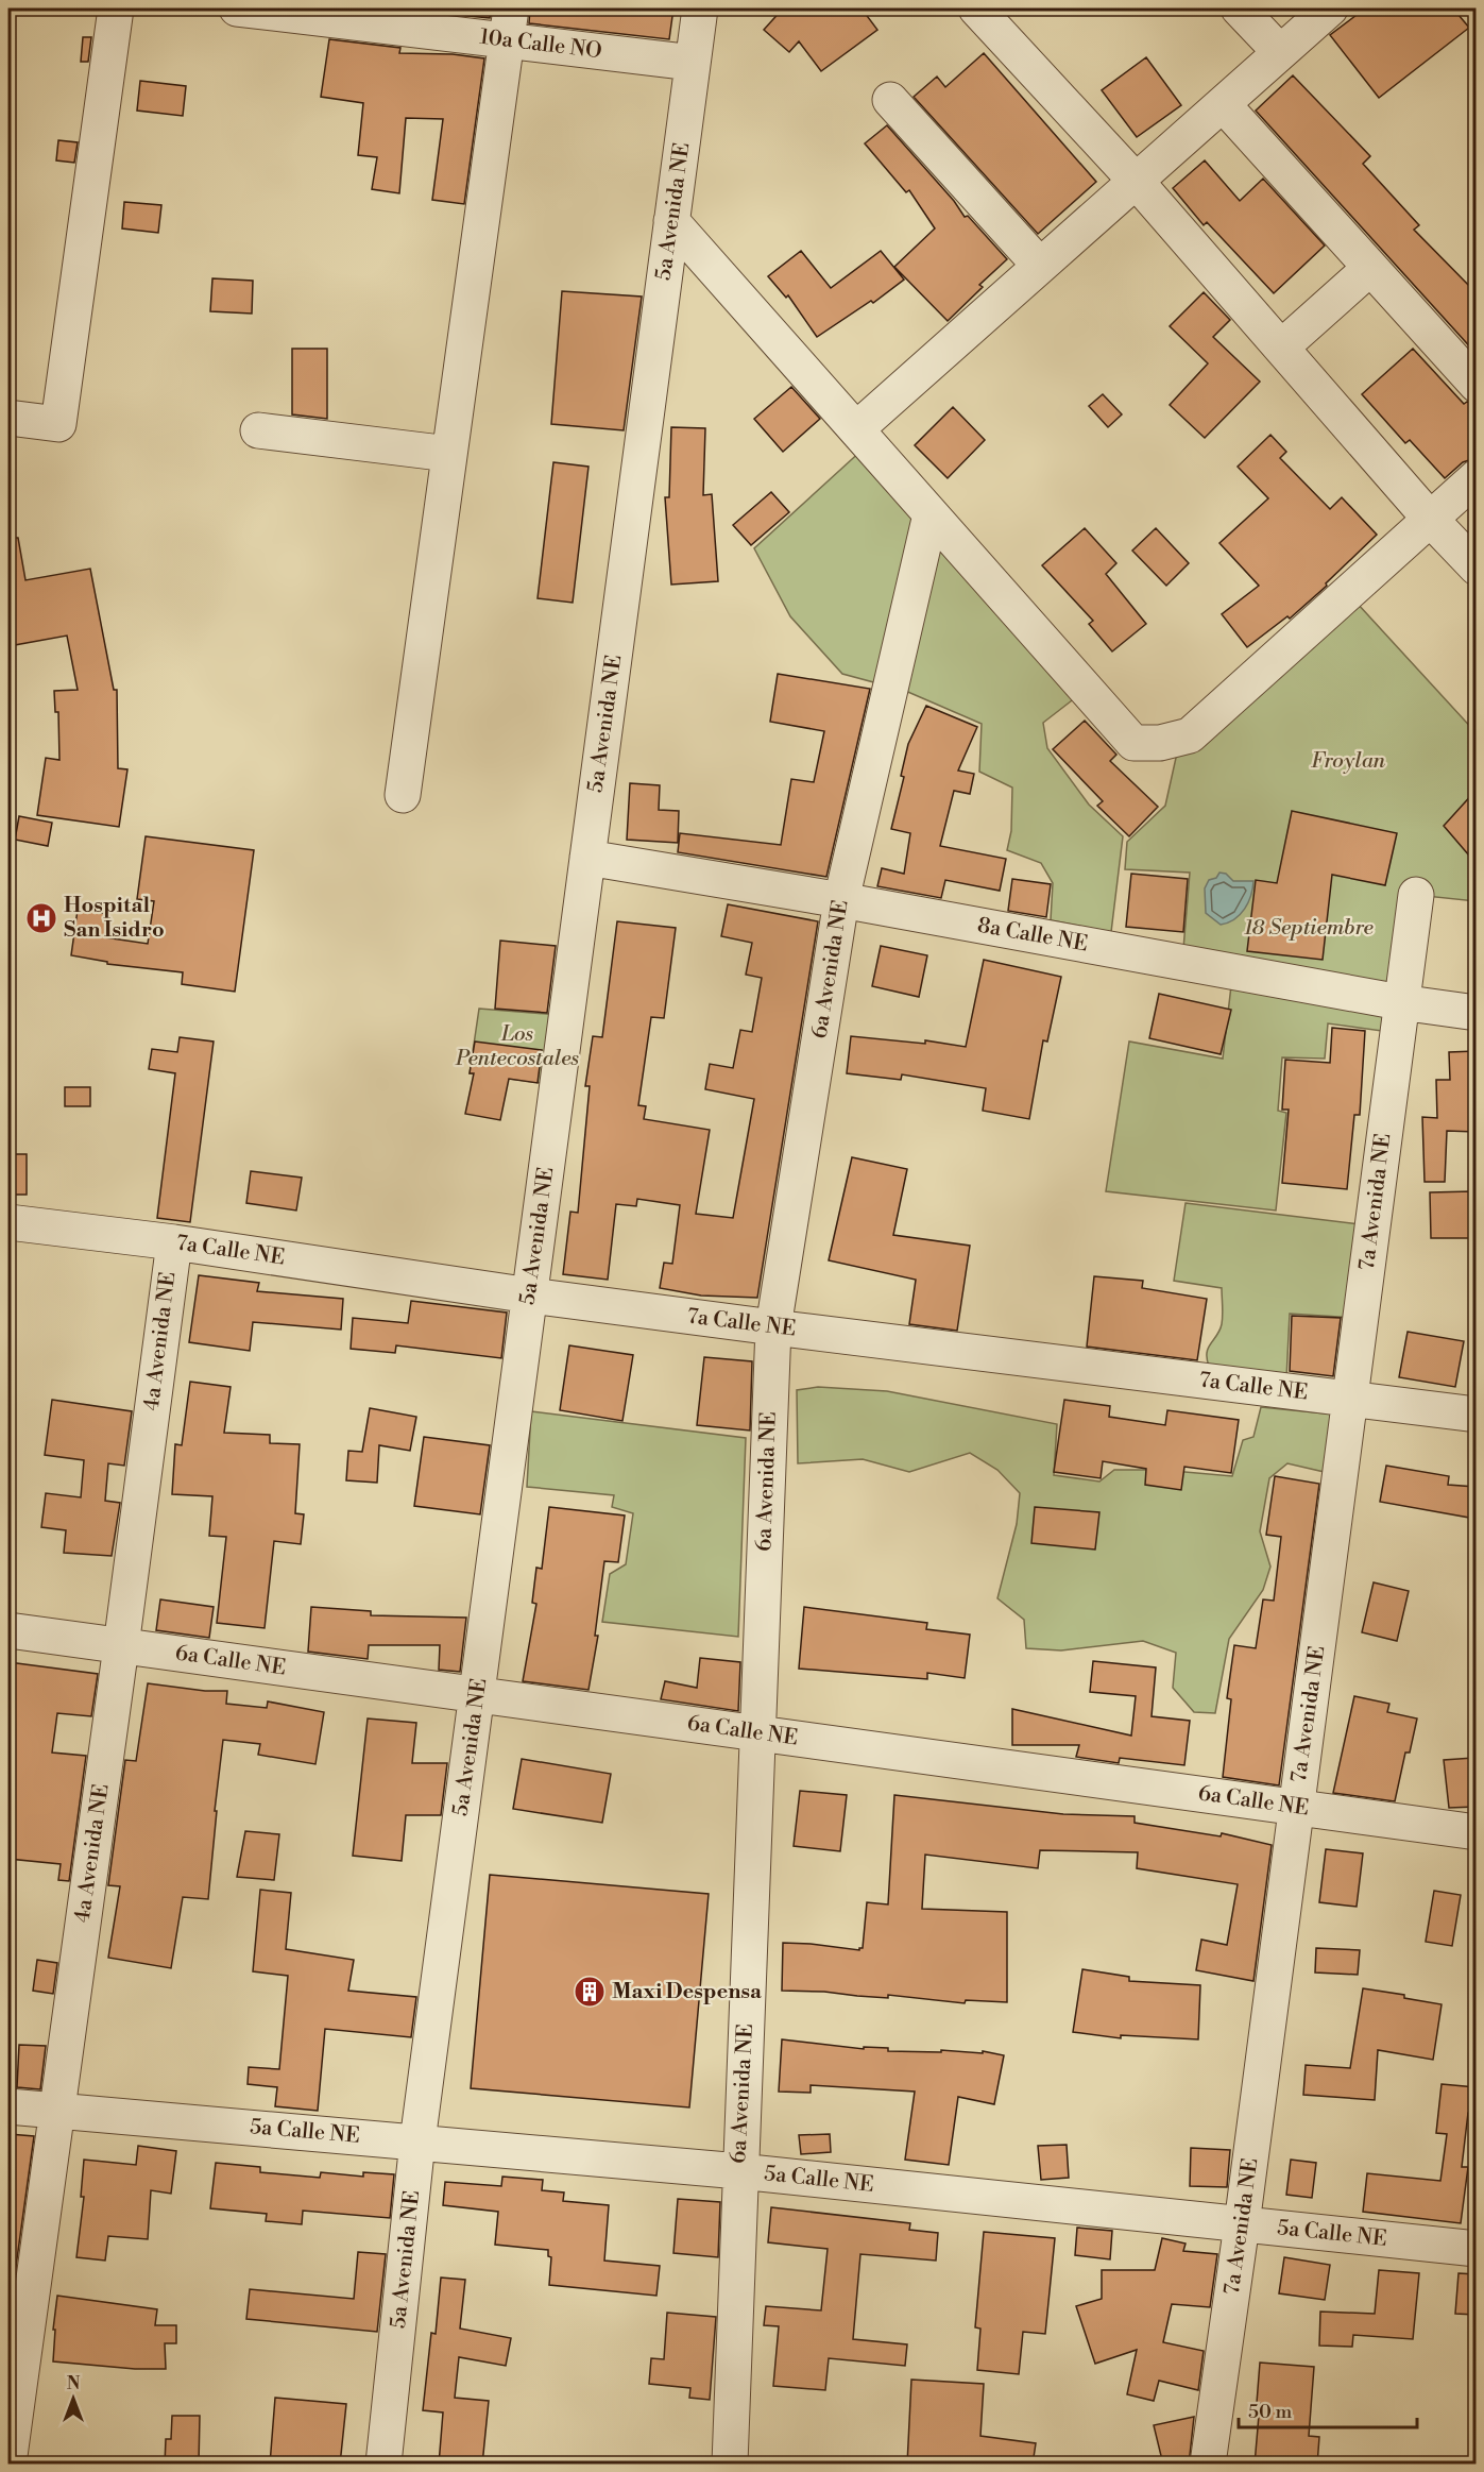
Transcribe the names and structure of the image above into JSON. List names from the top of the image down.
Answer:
{
  "streets": {
    "street": [
      "10a Calle NO",
      "5a Avenida NE",
      "8a Calle NE",
      "6a Avenida NE",
      "7a Avenida NE",
      "7a Calle NE",
      "4a Avenida NE",
      "6a Calle NE",
      "5a Calle NE"
    ]
  },
  "crossings": [
    ["10a Calle NO", "5a Avenida NE"],
    ["5a Avenida NE", "8a Calle NE"],
    ["5a Avenida NE", "7a Calle NE"],
    ["5a Avenida NE", "6a Calle NE"],
    ["5a Avenida NE", "5a Calle NE"],
    ["8a Calle NE", "6a Avenida NE"],
    ["8a Calle NE", "7a Avenida NE"],
    ["6a Avenida NE", "7a Calle NE"],
    ["6a Avenida NE", "6a Calle NE"],
    ["6a Avenida NE", "5a Calle NE"],
    ["7a Avenida NE", "7a Calle NE"],
    ["7a Avenida NE", "6a Calle NE"],
    ["7a Avenida NE", "5a Calle NE"],
    ["7a Calle NE", "4a Avenida NE"],
    ["4a Avenida NE", "6a Calle NE"],
    ["4a Avenida NE", "5a Calle NE"]
  ],
  "parks": ["Froylan", "18 Septiembre", "Los Pentecostales"],
  "places": {
    "hospital": ["Hospital San Isidro"],
    "building": ["Maxi Despensa"]
  },
  "scale_bar": "50 m",
  "north": "top"
}
